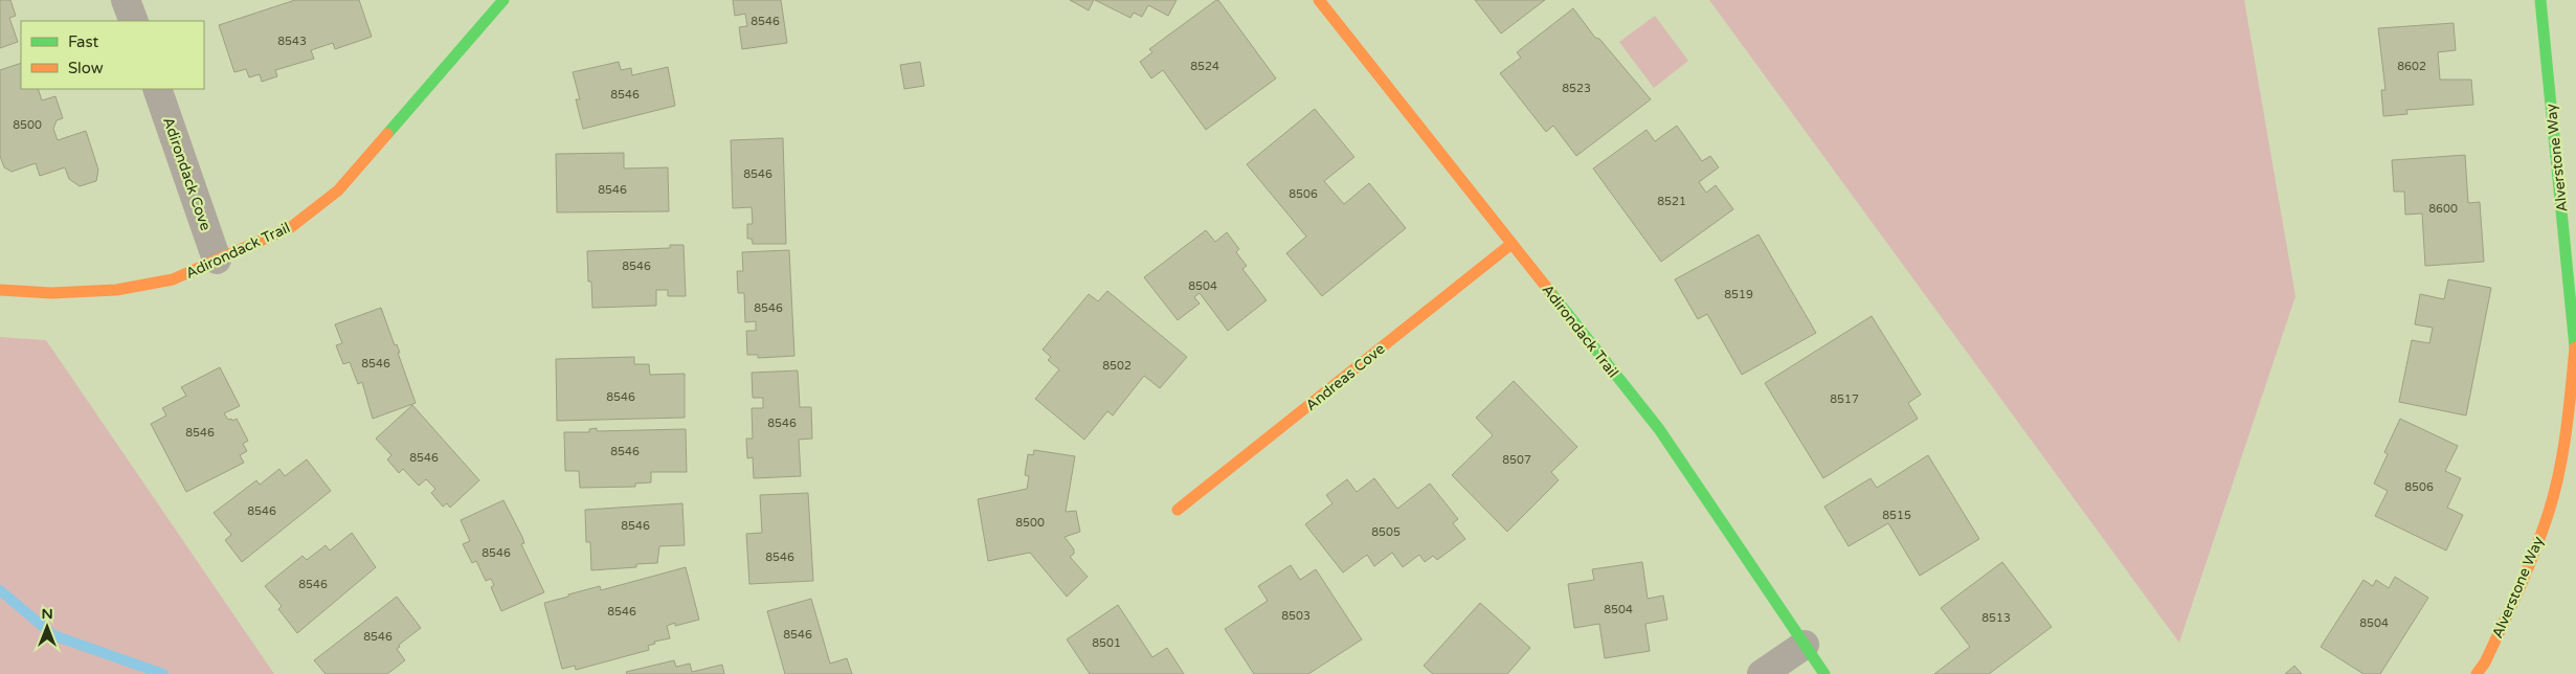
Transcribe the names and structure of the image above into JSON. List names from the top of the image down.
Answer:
{
  "streets": {
    "street": [
      "Alverstone Way",
      "Adirondack Cove",
      "Adirondack Trail",
      "Andreas Cove"
    ]
  },
  "crossings": [
    ["Adirondack Cove", "Adirondack Trail"],
    ["Adirondack Trail", "Andreas Cove"]
  ],
  "house_numbers": [
    "8546",
    "8543",
    "8524",
    "8602",
    "8523",
    "8546",
    "8500",
    "8546",
    "8546",
    "8506",
    "8521",
    "8600",
    "8546",
    "8504",
    "8519",
    "8546",
    "8546",
    "8502",
    "8546",
    "8517",
    "8546",
    "8546",
    "8546",
    "8546",
    "8507",
    "8506",
    "8546",
    "8515",
    "8500",
    "8546",
    "8505",
    "8546",
    "8546",
    "8546",
    "8504",
    "8546",
    "8503",
    "8513",
    "8504",
    "8546",
    "8546",
    "8501"
  ],
  "legend": ["Fast", "Slow"],
  "north": "top"
}
